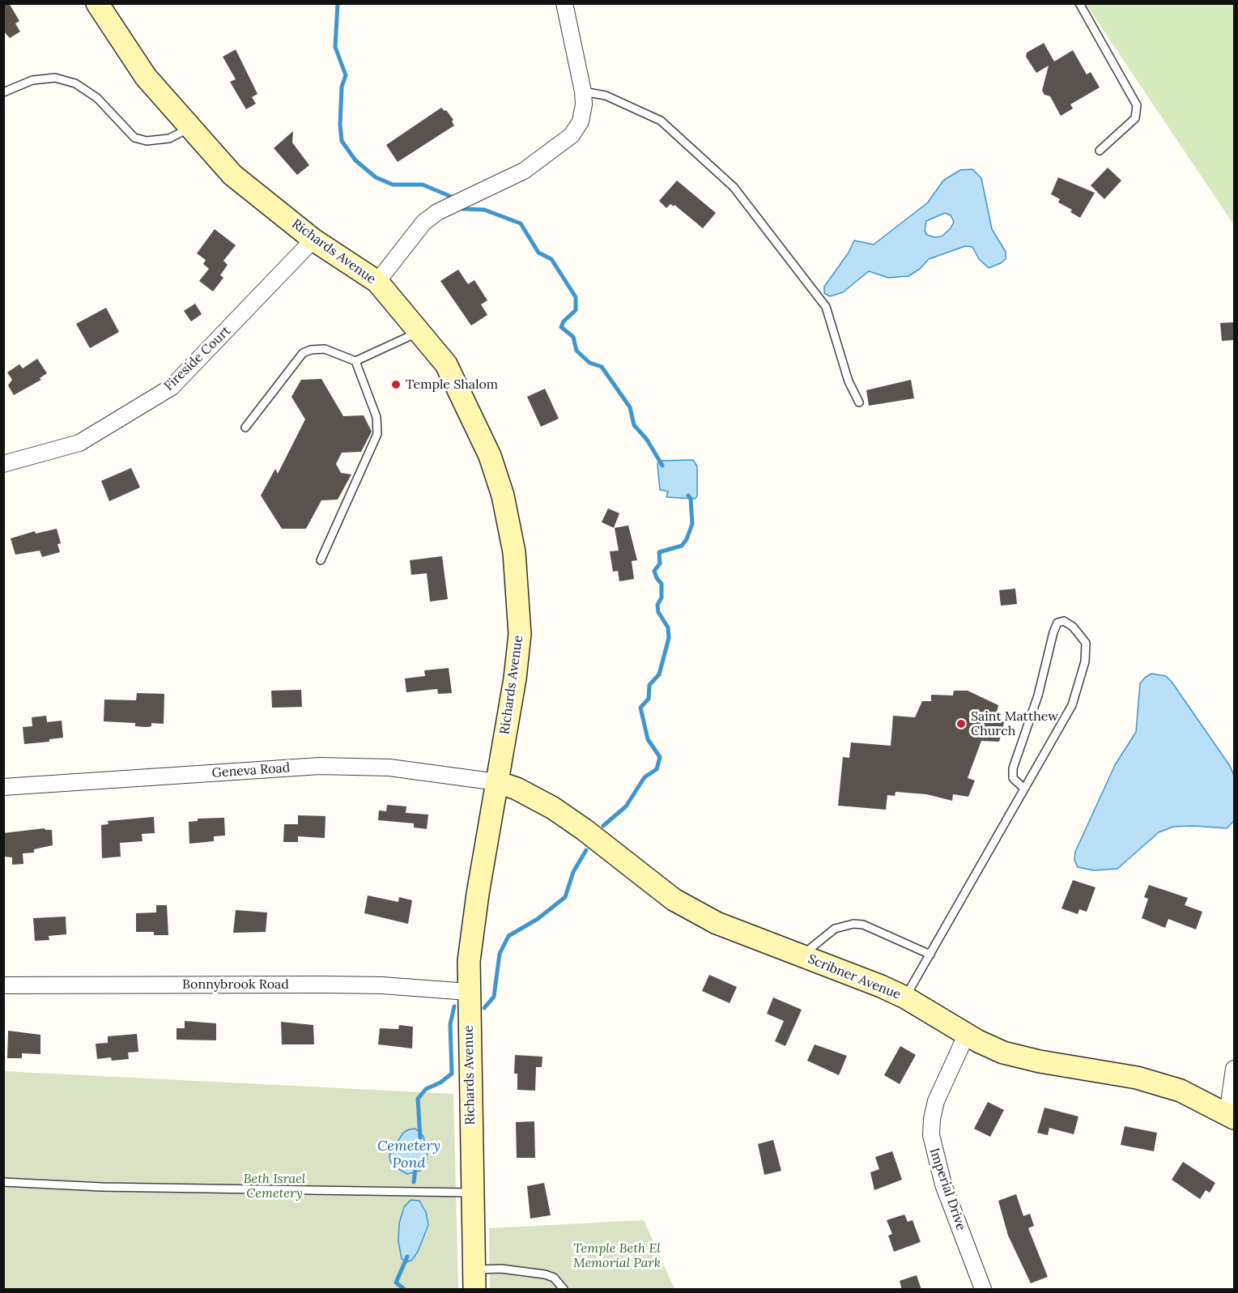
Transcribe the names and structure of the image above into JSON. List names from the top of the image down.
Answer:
{
  "streets": {
    "street": [
      "Richards Avenue",
      "Fireside Court",
      "Geneva Road",
      "Scribner Avenue",
      "Bonnybrook Road",
      "Imperial Drive"
    ]
  },
  "crossings": [
    ["Richards Avenue", "Fireside Court"],
    ["Richards Avenue", "Geneva Road"],
    ["Richards Avenue", "Scribner Avenue"],
    ["Richards Avenue", "Bonnybrook Road"],
    ["Geneva Road", "Scribner Avenue"],
    ["Scribner Avenue", "Imperial Drive"]
  ],
  "water": ["Cemetery Pond"],
  "parks": ["Beth Israel Cemetery", "Temple Beth El Memorial Park"],
  "places": ["Temple Shalom", "Saint Matthew Church"]
}
